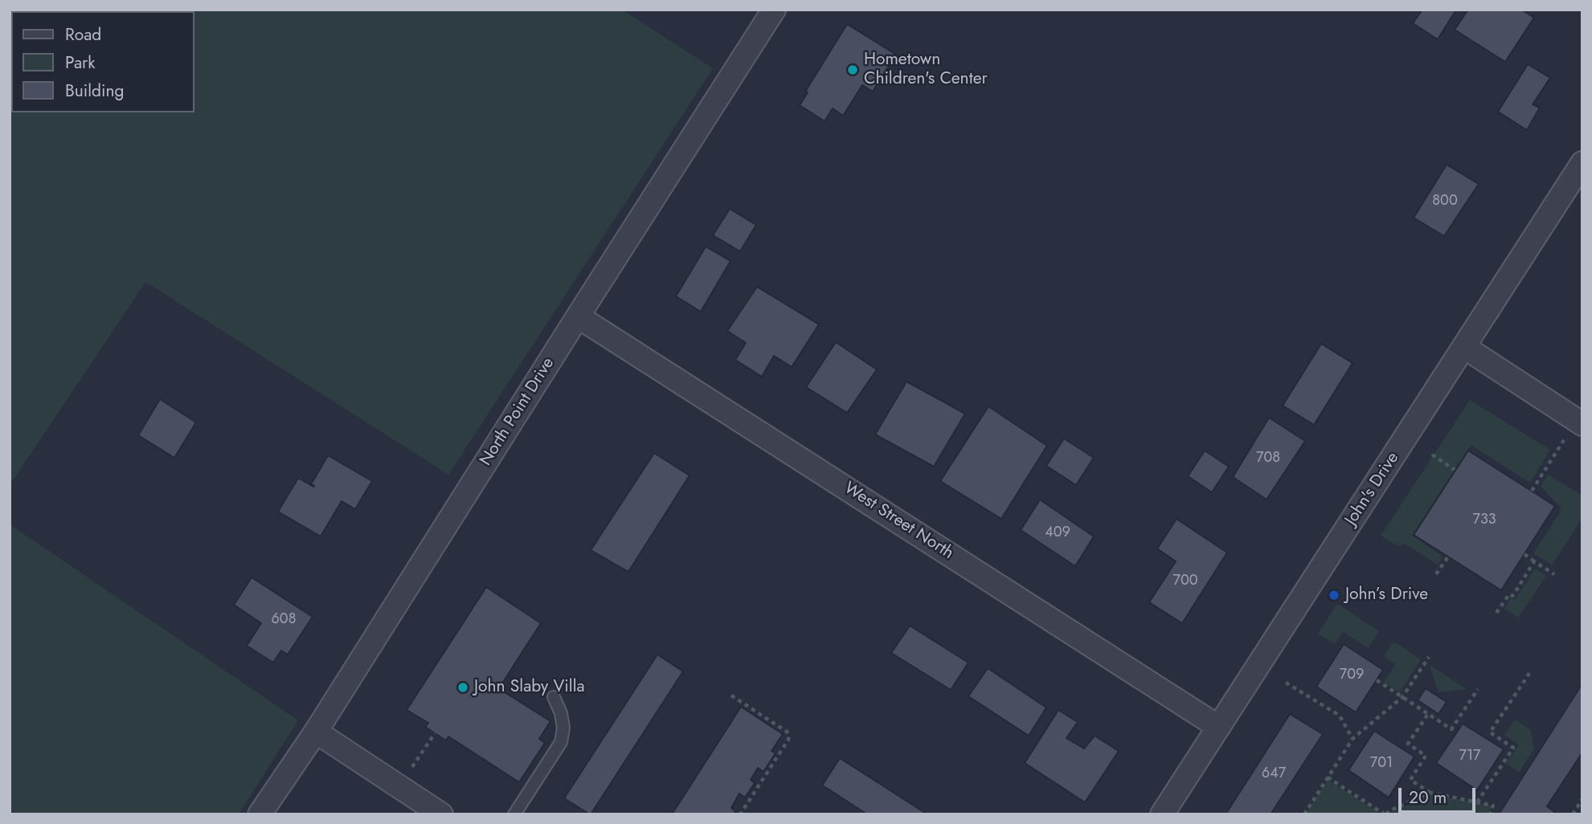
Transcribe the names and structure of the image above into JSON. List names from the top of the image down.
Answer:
{
  "streets": {
    "street": ["North Point Drive", "John's Drive", "West Street North"]
  },
  "crossings": [
    ["North Point Drive", "West Street North"],
    ["John's Drive", "West Street North"]
  ],
  "places": ["Hometown Children's Center", "John’s Drive", "John Slaby Villa"],
  "house_numbers": [
    "800",
    "708",
    "733",
    "409",
    "700",
    "608",
    "709",
    "717",
    "701",
    "647"
  ],
  "legend": ["Road", "Park", "Building"],
  "scale_bar": "20 m"
}
